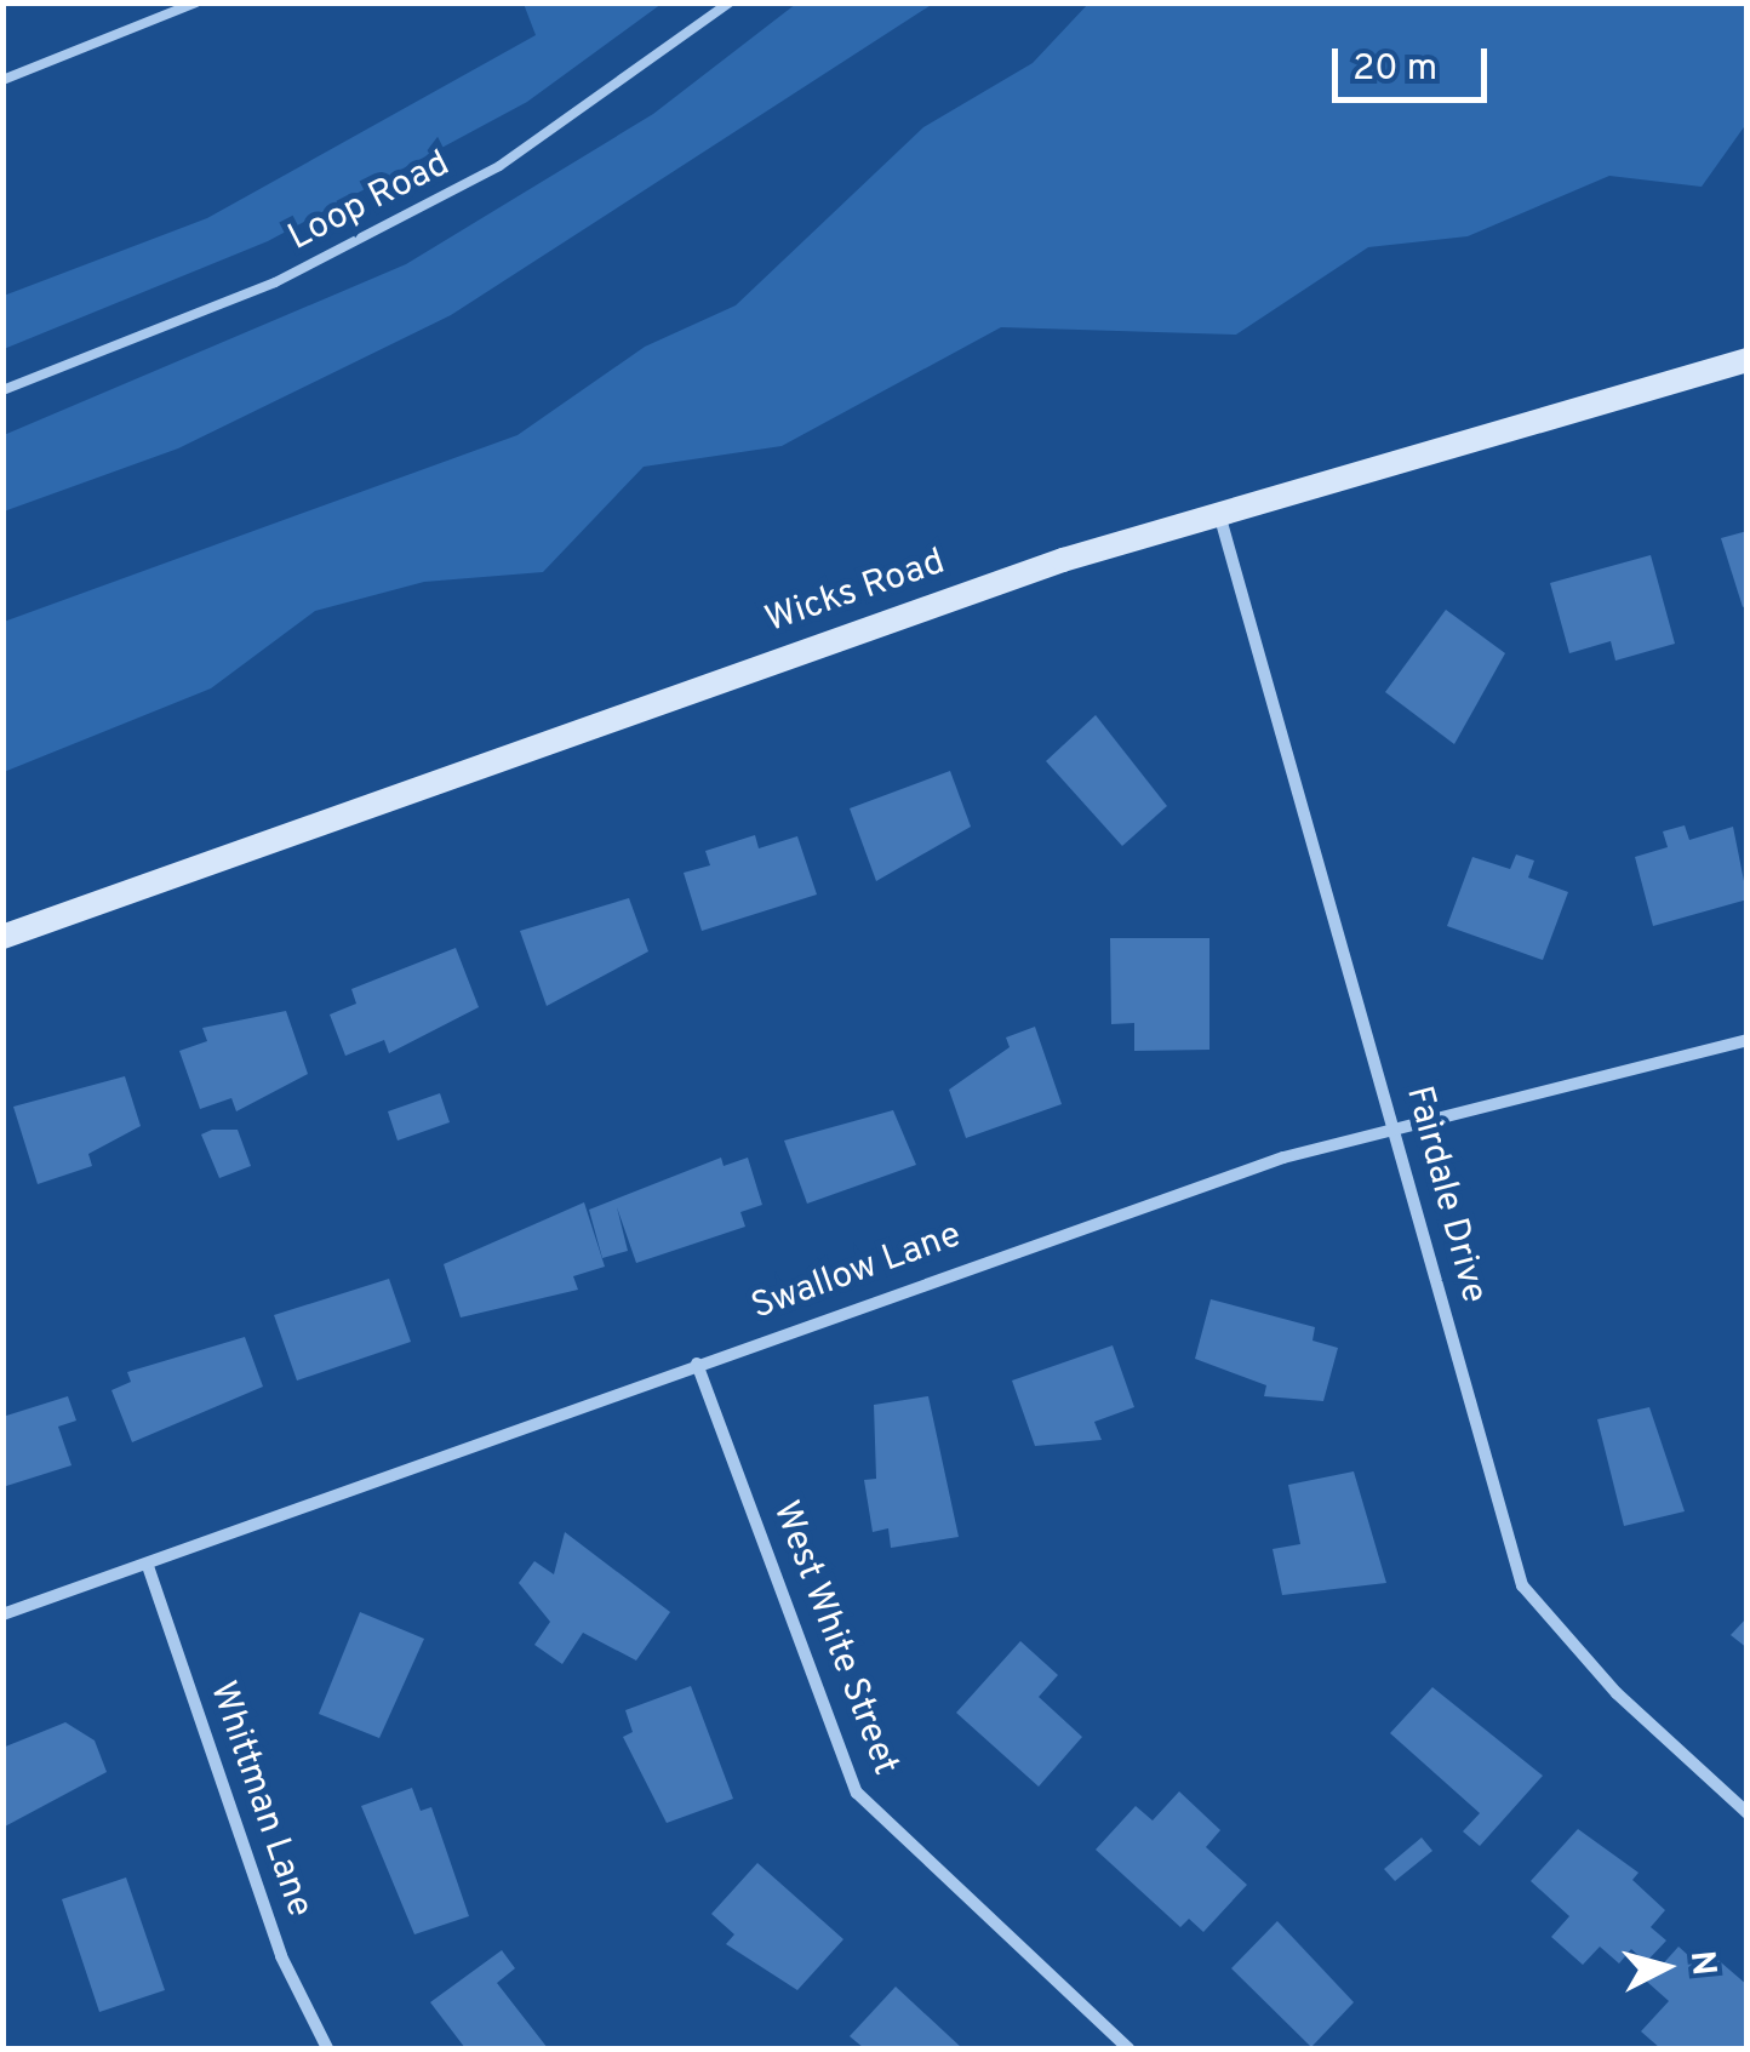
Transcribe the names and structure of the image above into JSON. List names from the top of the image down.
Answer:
{
  "streets": {
    "main road": ["Wicks Road"],
    "street": [
      "Fairdale Drive",
      "Swallow Lane",
      "West White Street",
      "Whittman Lane"
    ],
    "lane": ["Loop Road"]
  },
  "crossings": [
    ["Wicks Road", "Fairdale Drive"],
    ["Fairdale Drive", "Swallow Lane"],
    ["Swallow Lane", "West White Street"],
    ["Swallow Lane", "Whittman Lane"]
  ],
  "scale_bar": "20 m",
  "north": "right"
}
